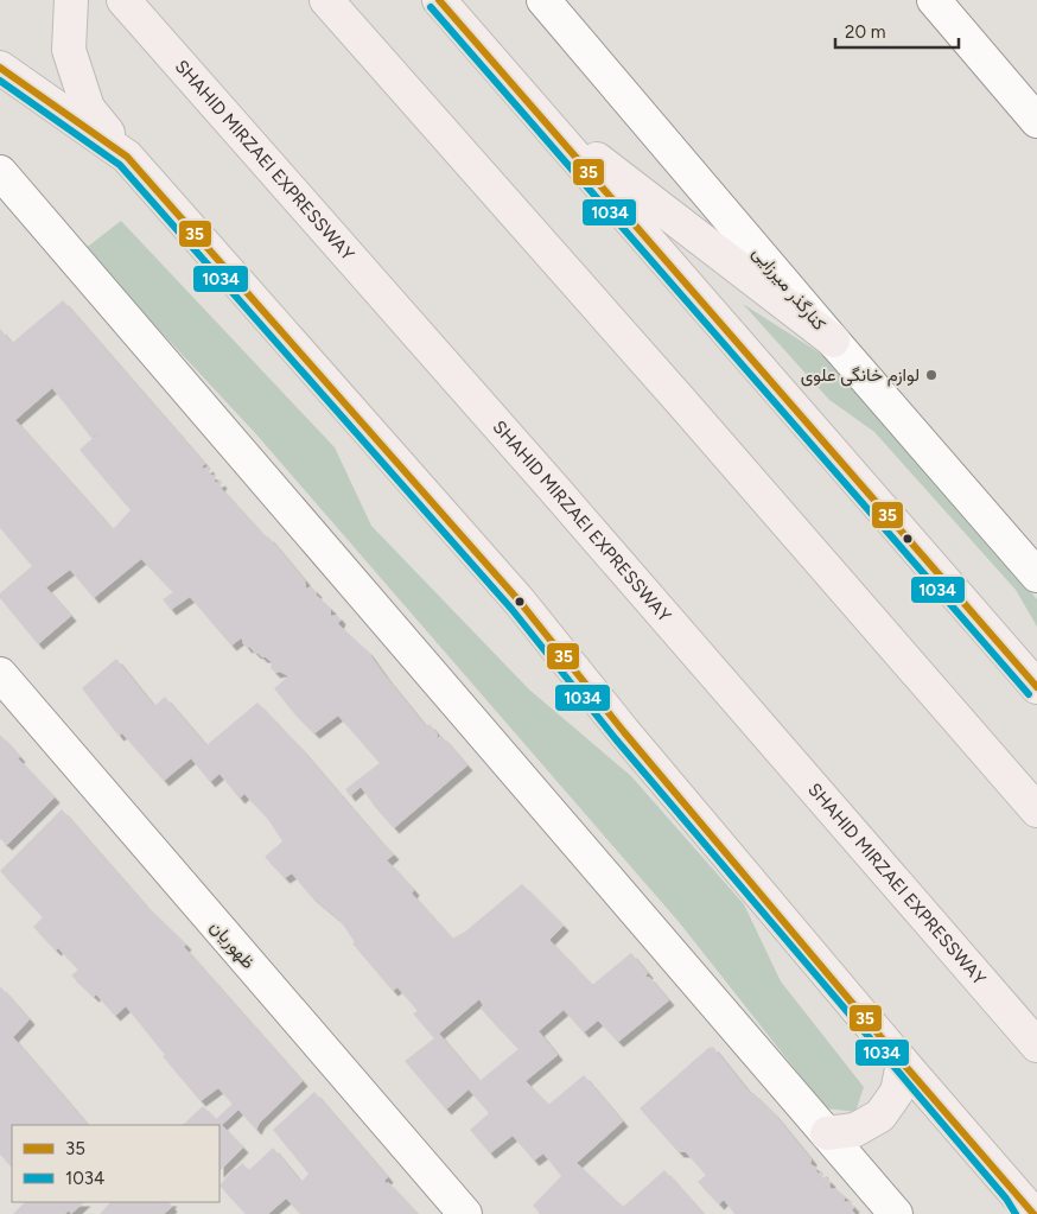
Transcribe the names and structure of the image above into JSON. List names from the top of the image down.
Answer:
{
  "streets": {
    "highway": ["SHAHID MIRZAEI EXPRESSWAY"],
    "street": ["کنارگذر میرزایی", "ظهوریان"]
  },
  "places": ["لوازم خانگی علوی"],
  "lines": ["transit line 35", "transit line 1034"],
  "legend": ["35", "1034"],
  "scale_bar": "20 m"
}
